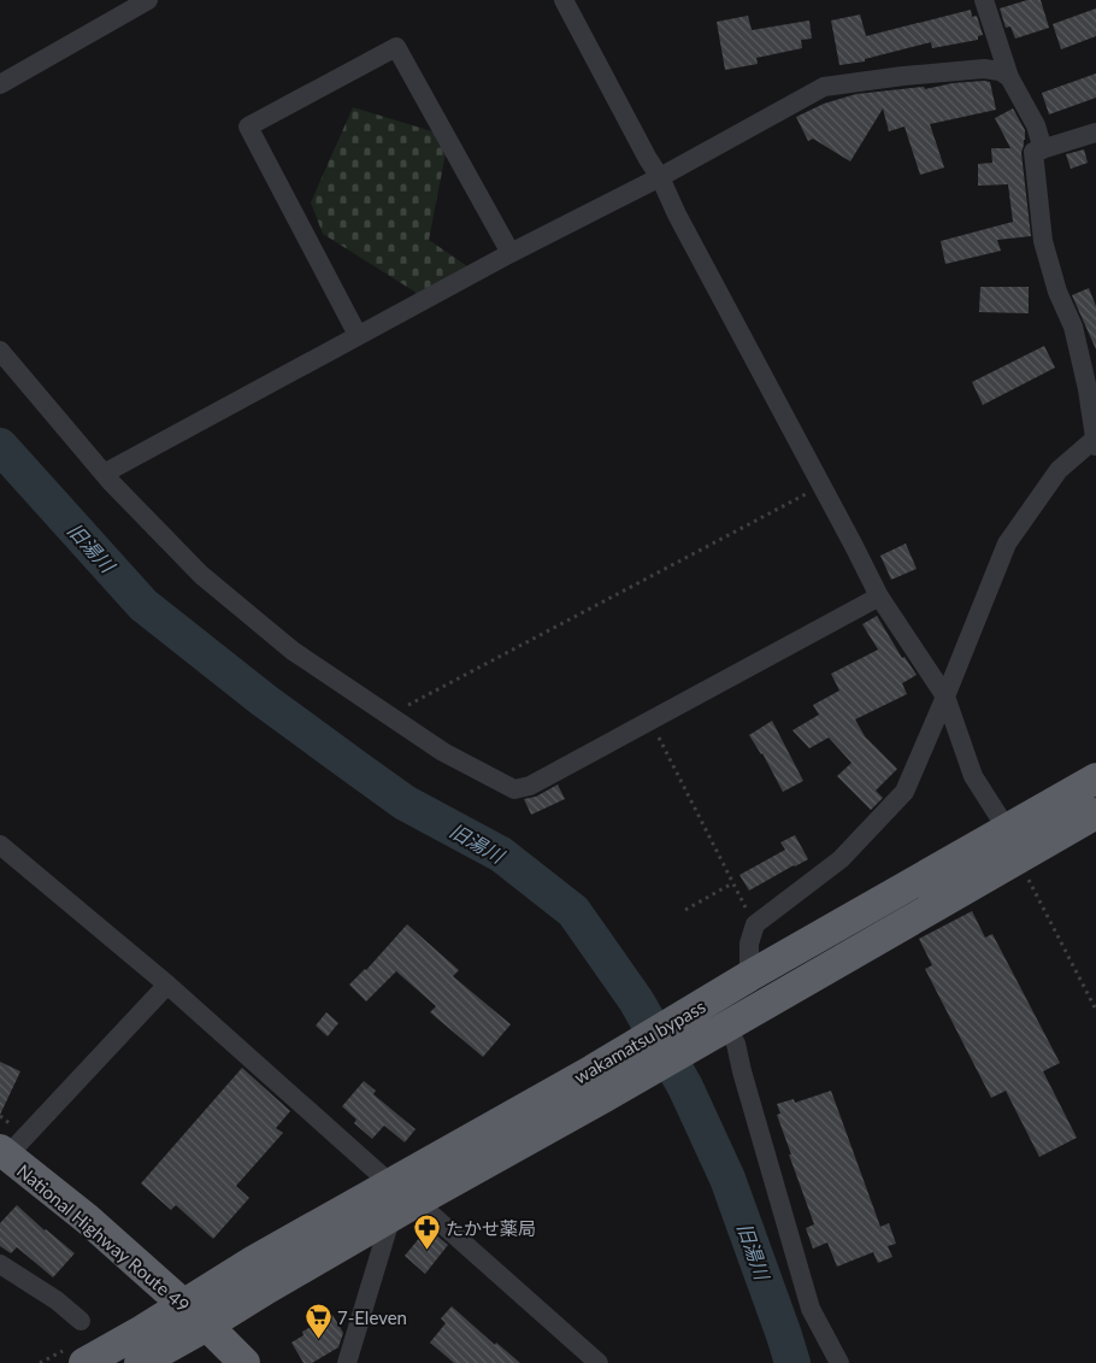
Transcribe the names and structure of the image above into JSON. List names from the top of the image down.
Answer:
{
  "streets": {
    "highway": ["wakamatsu bypass", "National Highway Route 49"]
  },
  "crossings": [
    ["wakamatsu bypass", "National Highway Route 49"]
  ],
  "water": ["旧湯川"],
  "places": {
    "pharmacy": ["たかせ薬局"],
    "supermarket": ["7-Eleven"]
  }
}
